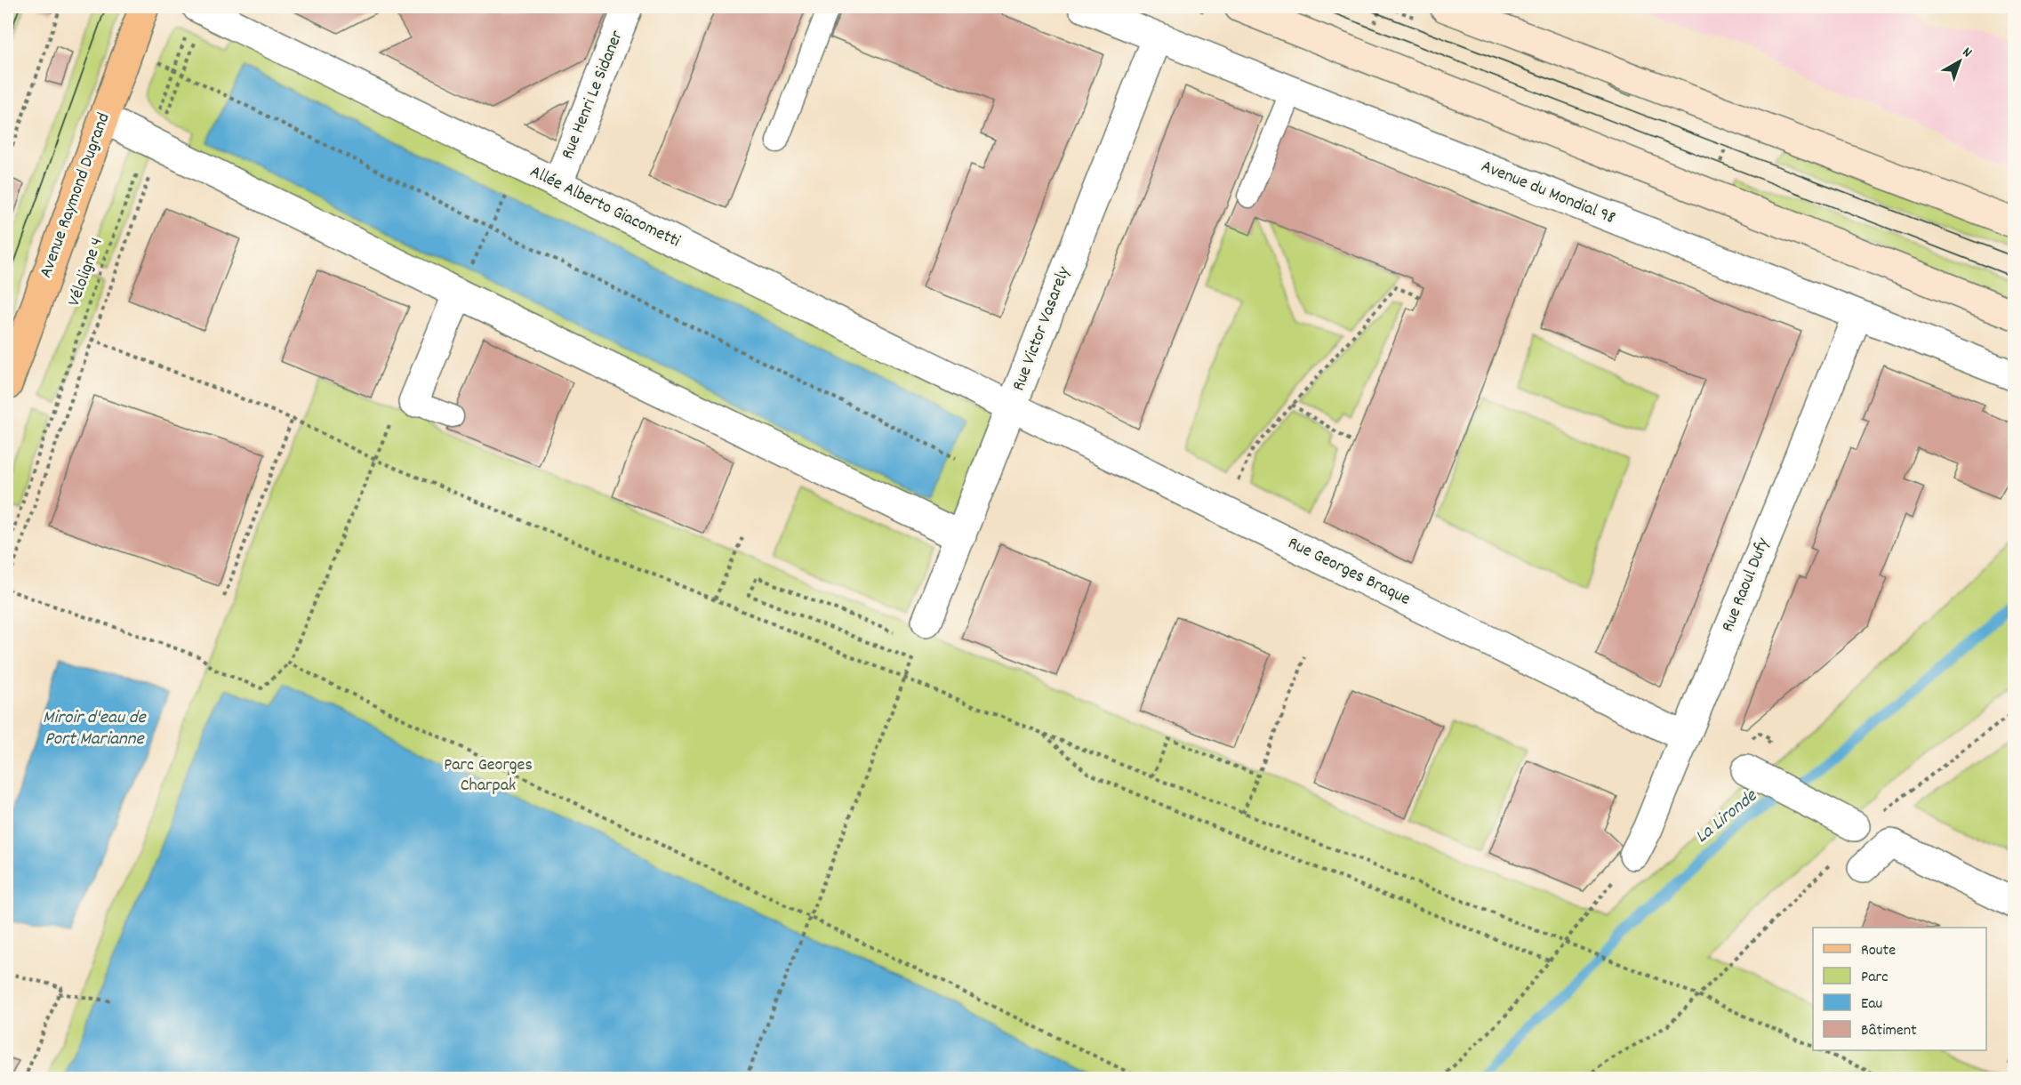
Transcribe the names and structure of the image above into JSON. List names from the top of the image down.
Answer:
{
  "streets": {
    "main road": ["Avenue Raymond Dugrand"],
    "street": [
      "Rue Henri Le Sidaner",
      "Avenue du Mondial 98",
      "Allée Alberto Giacometti",
      "Rue Victor Vasarely",
      "Rue Georges Braque",
      "Rue Raoul Dufy"
    ],
    "path": ["Véloligne 4"]
  },
  "crossings": [
    ["Rue Henri Le Sidaner", "Allée Alberto Giacometti"],
    ["Avenue du Mondial 98", "Rue Victor Vasarely"],
    ["Avenue du Mondial 98", "Rue Raoul Dufy"],
    ["Allée Alberto Giacometti", "Véloligne 4"],
    ["Allée Alberto Giacometti", "Rue Victor Vasarely"],
    ["Allée Alberto Giacometti", "Rue Georges Braque"],
    ["Rue Victor Vasarely", "Rue Georges Braque"],
    ["Rue Georges Braque", "Rue Raoul Dufy"]
  ],
  "water": ["Miroir d'eau de Port Marianne", "La Lironde"],
  "parks": ["Parc Georges Charpak"],
  "legend": [
    "Route",
    "Parc",
    "Eau",
    "Bâtiment"
  ],
  "north": "top right"
}
